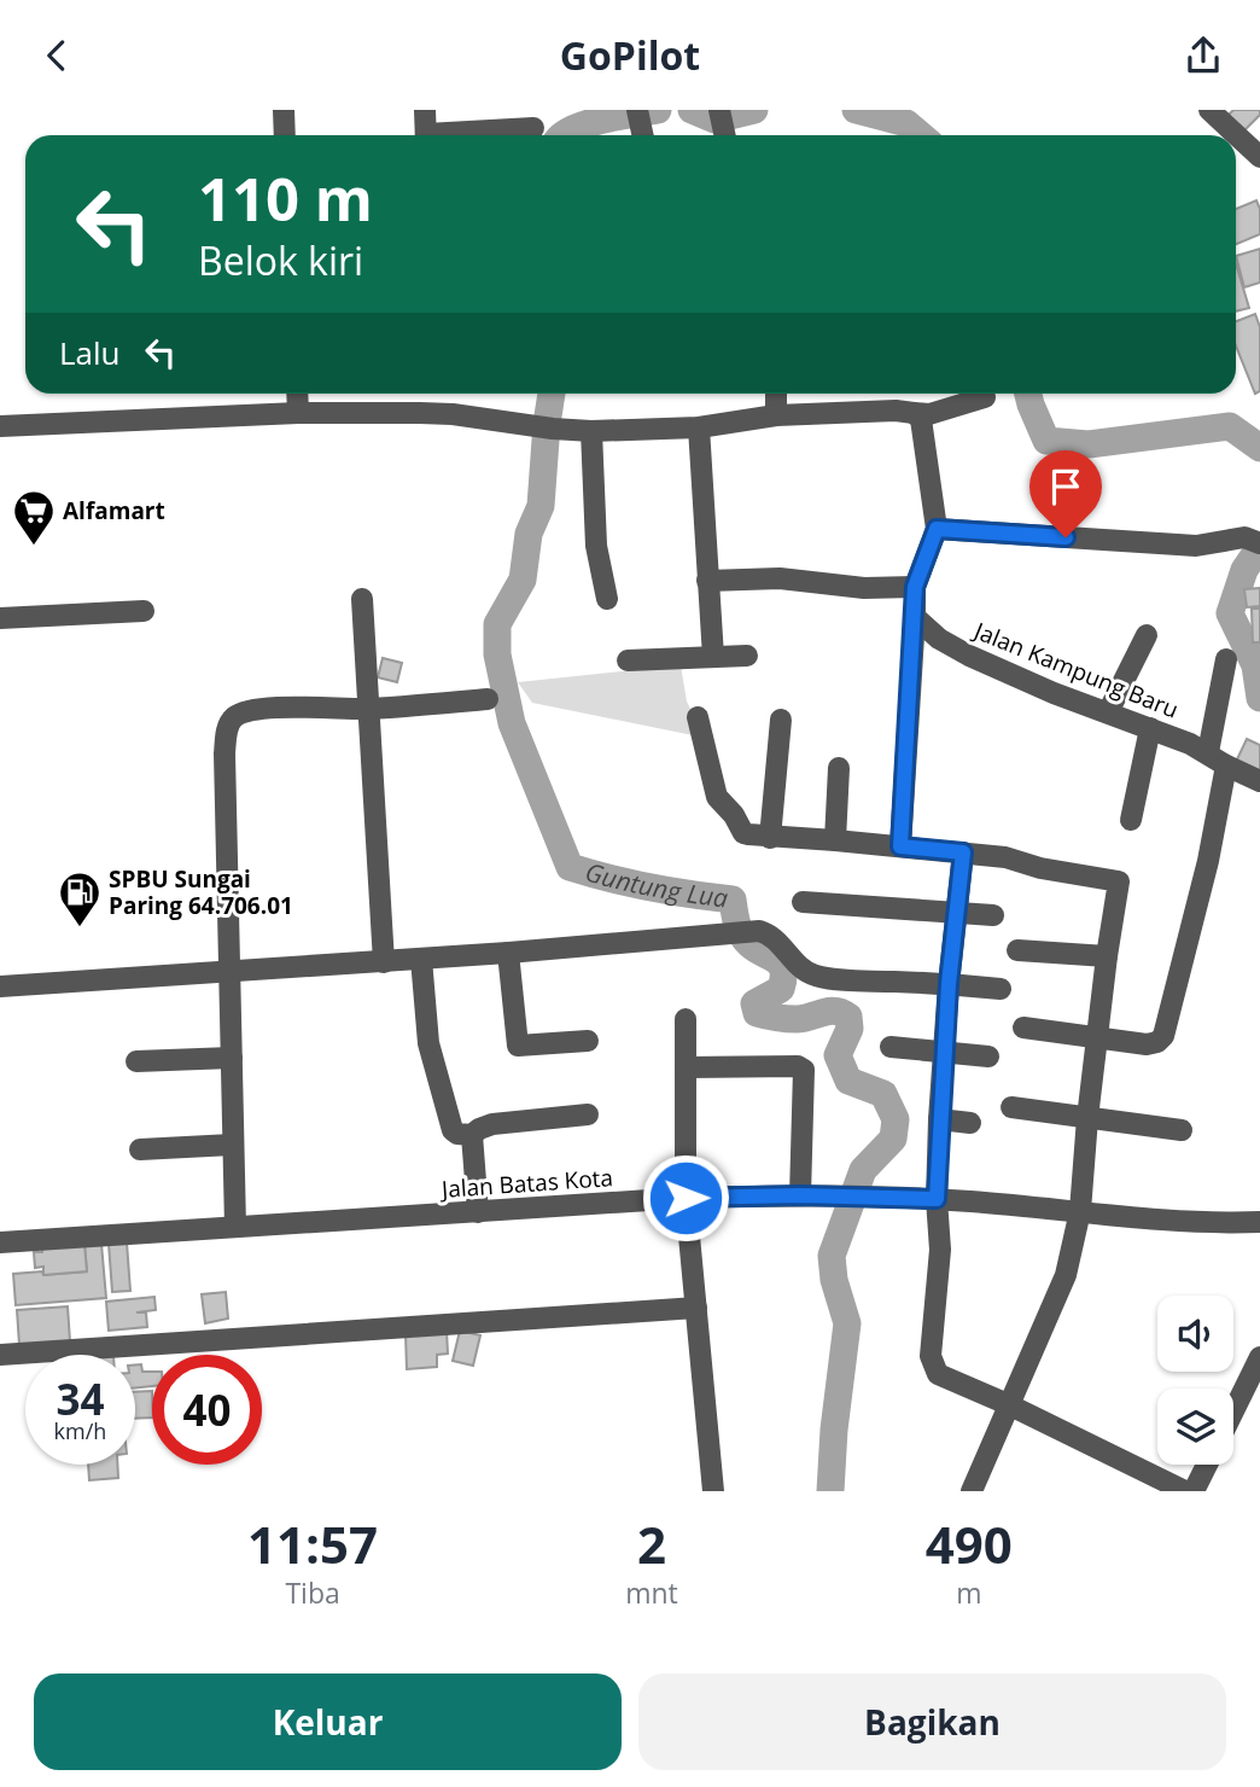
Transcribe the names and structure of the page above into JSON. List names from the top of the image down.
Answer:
{
  "streets": {
    "street": ["Jalan Kampung Baru", "Jalan Batas Kota"]
  },
  "water": ["Guntung Lua"],
  "places": {
    "supermarket": ["Alfamart"],
    "fuel station": ["SPBU Sungai Paring 64.706.01"]
  },
  "page": {
    "header": "GoPilot",
    "turn": ["110 m", "Belok kiri"],
    "then": "Lalu",
    "speed": "34 km/h",
    "limit": "40",
    "eta": [
      "11:57",
      "Tiba",
      "2",
      "mnt",
      "490",
      "m"
    ],
    "buttons": ["Keluar", "Bagikan"]
  }
}
